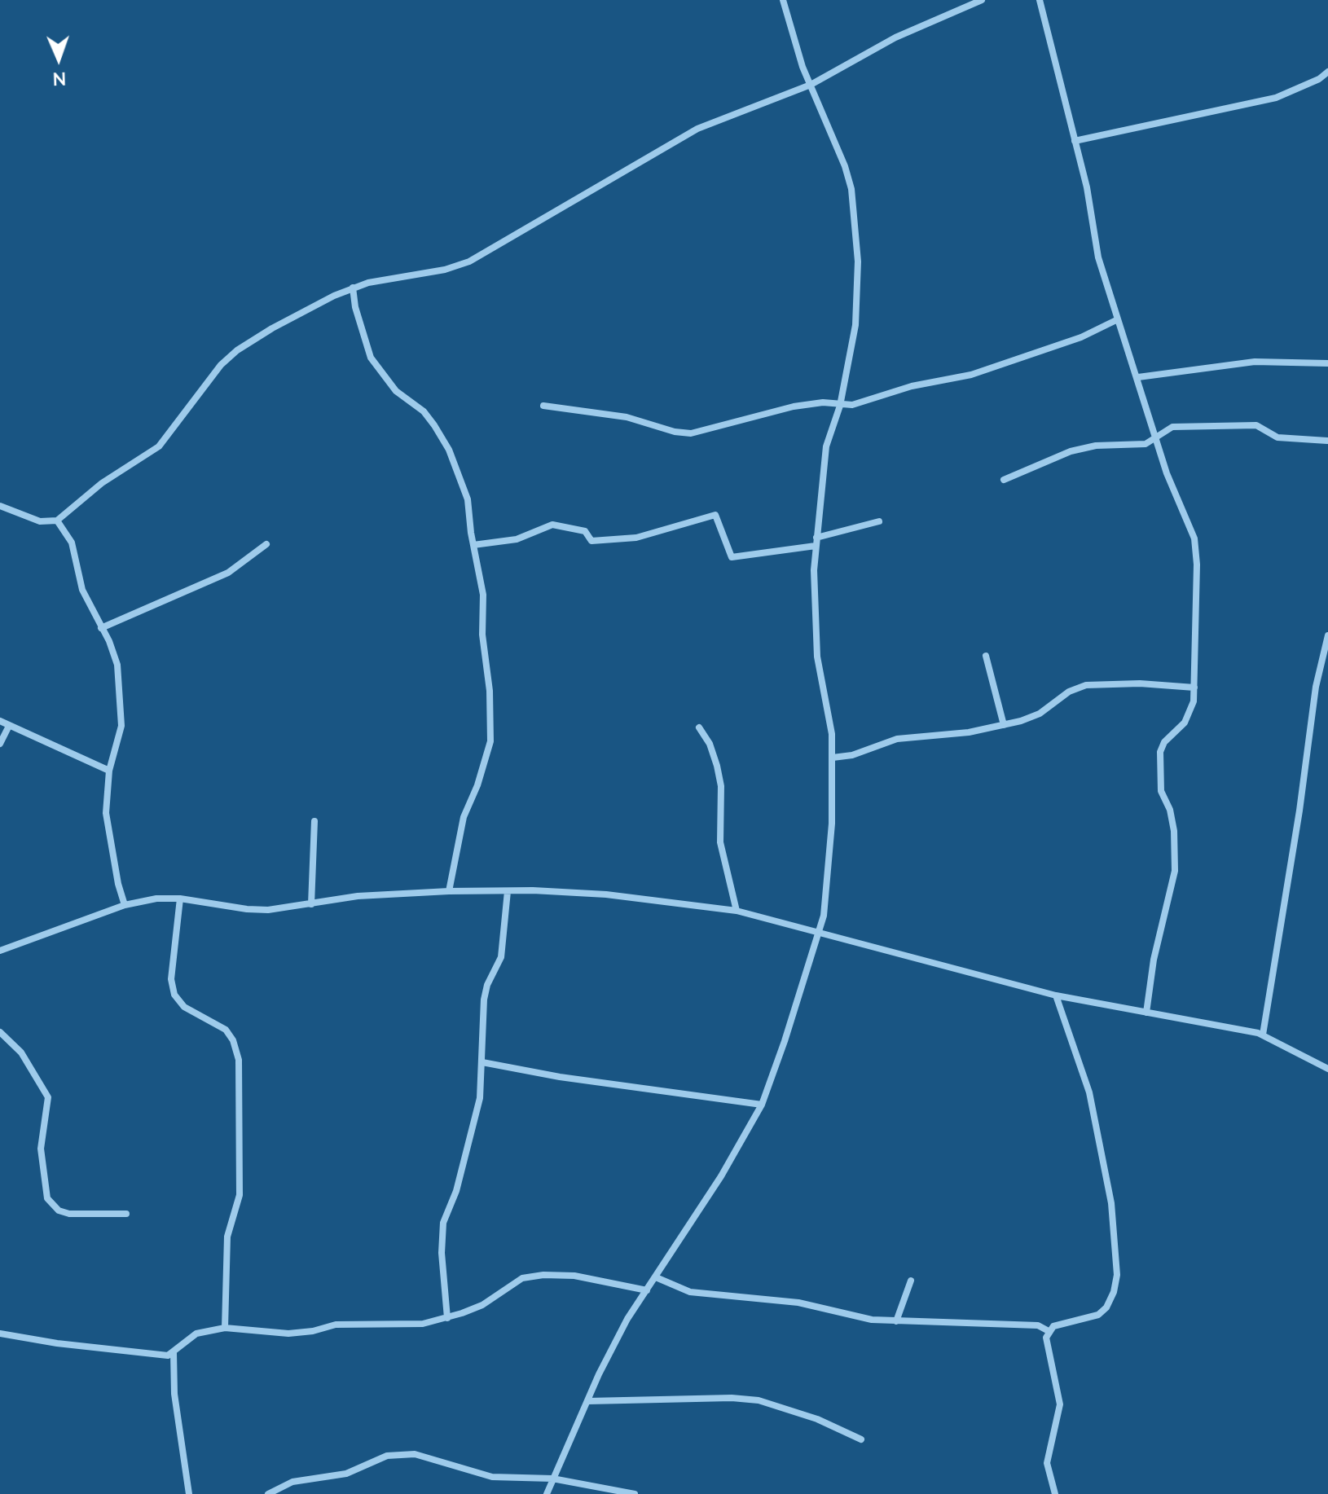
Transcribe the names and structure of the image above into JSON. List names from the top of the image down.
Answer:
{
  "north": "bottom"
}
